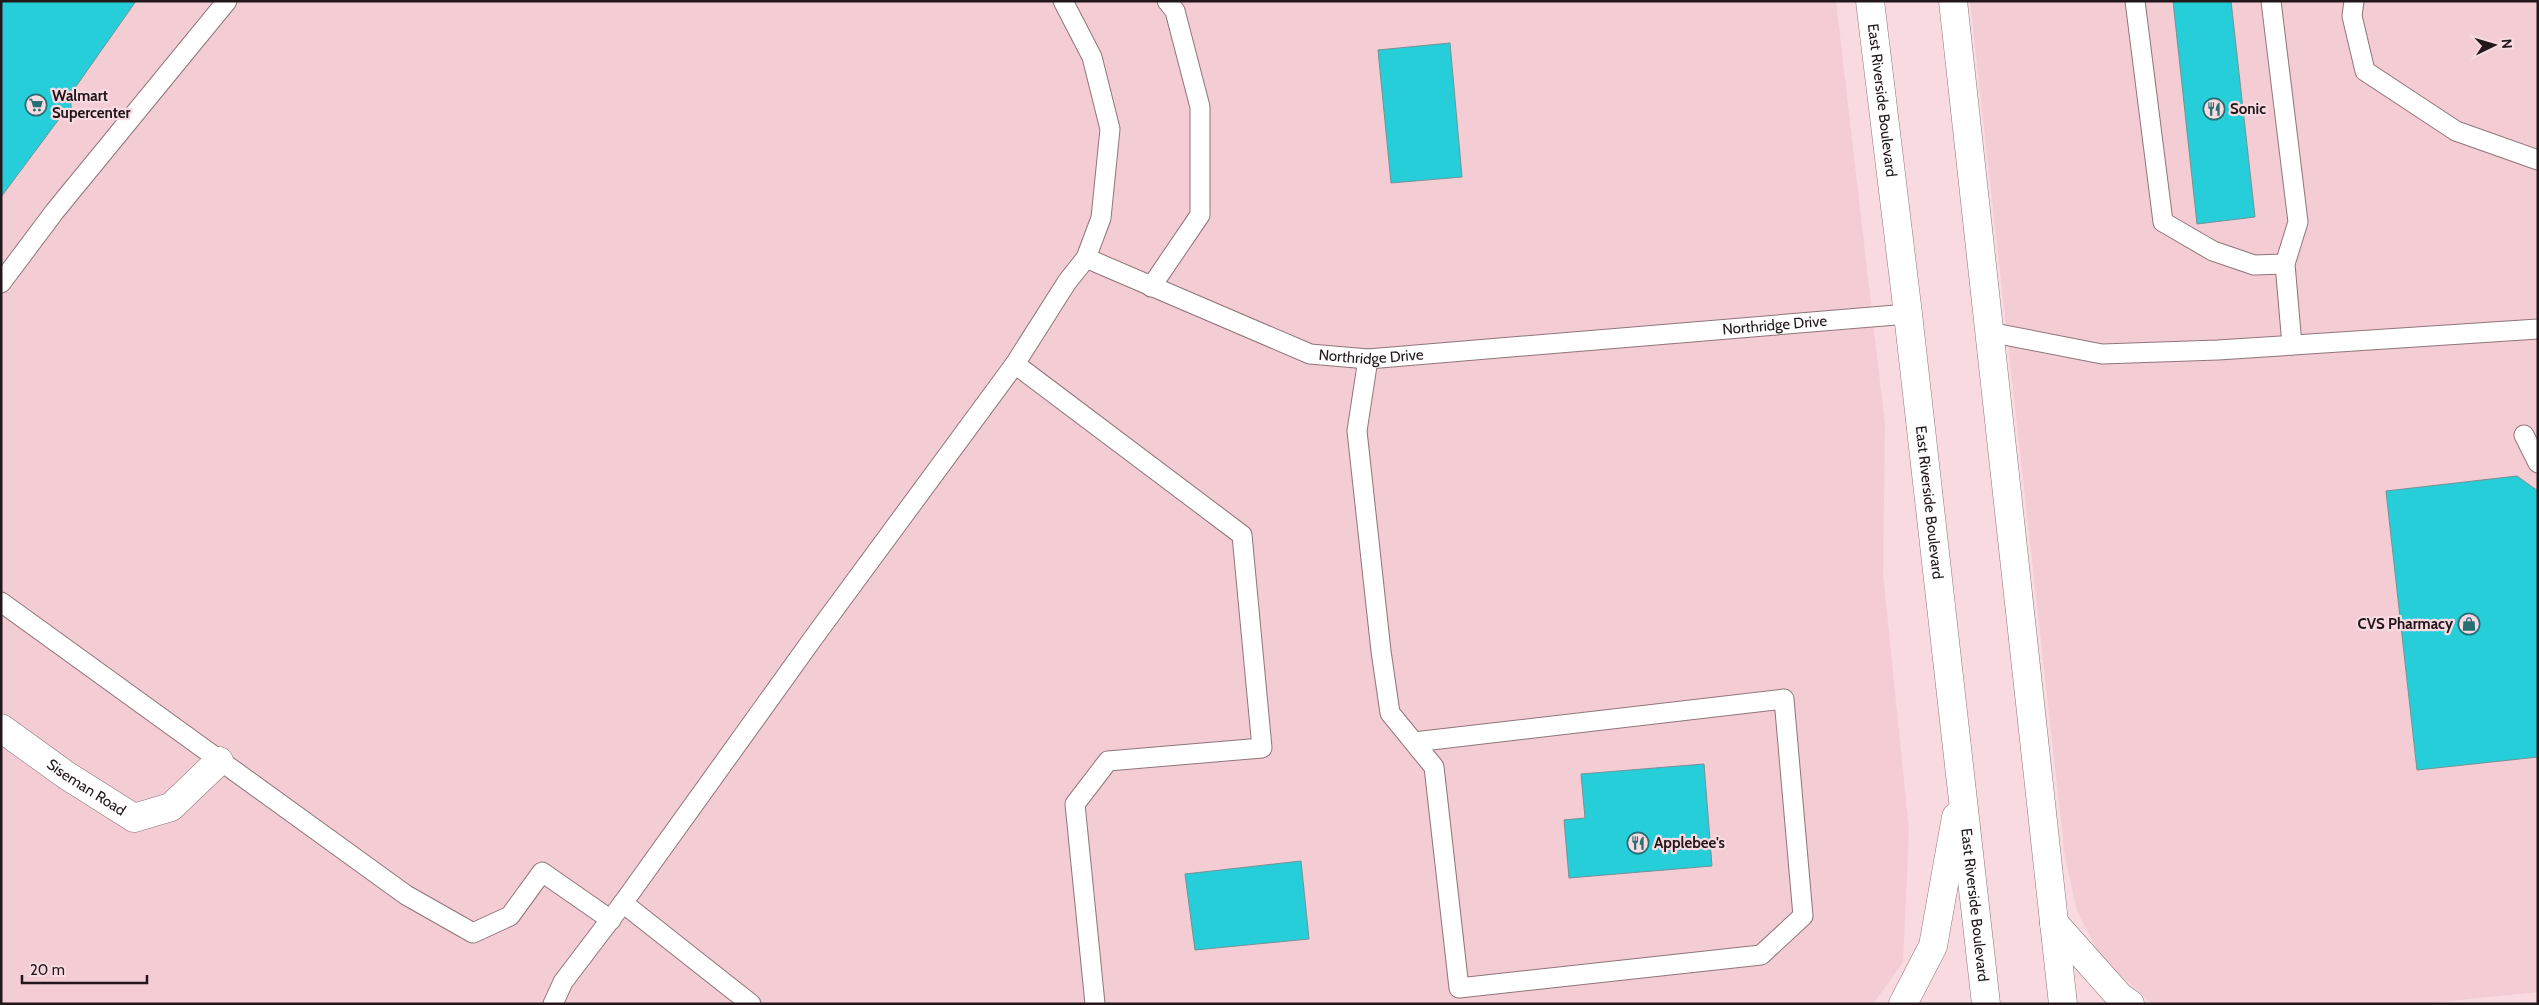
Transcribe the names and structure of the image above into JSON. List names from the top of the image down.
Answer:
{
  "streets": {
    "main road": ["East Riverside Boulevard", "Siseman Road"],
    "lane": ["Northridge Drive"]
  },
  "crossings": [
    ["East Riverside Boulevard", "Northridge Drive"]
  ],
  "places": {
    "supermarket": ["Walmart Supercenter"],
    "restaurant": ["Sonic", "Applebee's"],
    "shop": ["CVS Pharmacy"]
  },
  "scale_bar": "20 m",
  "north": "right"
}
